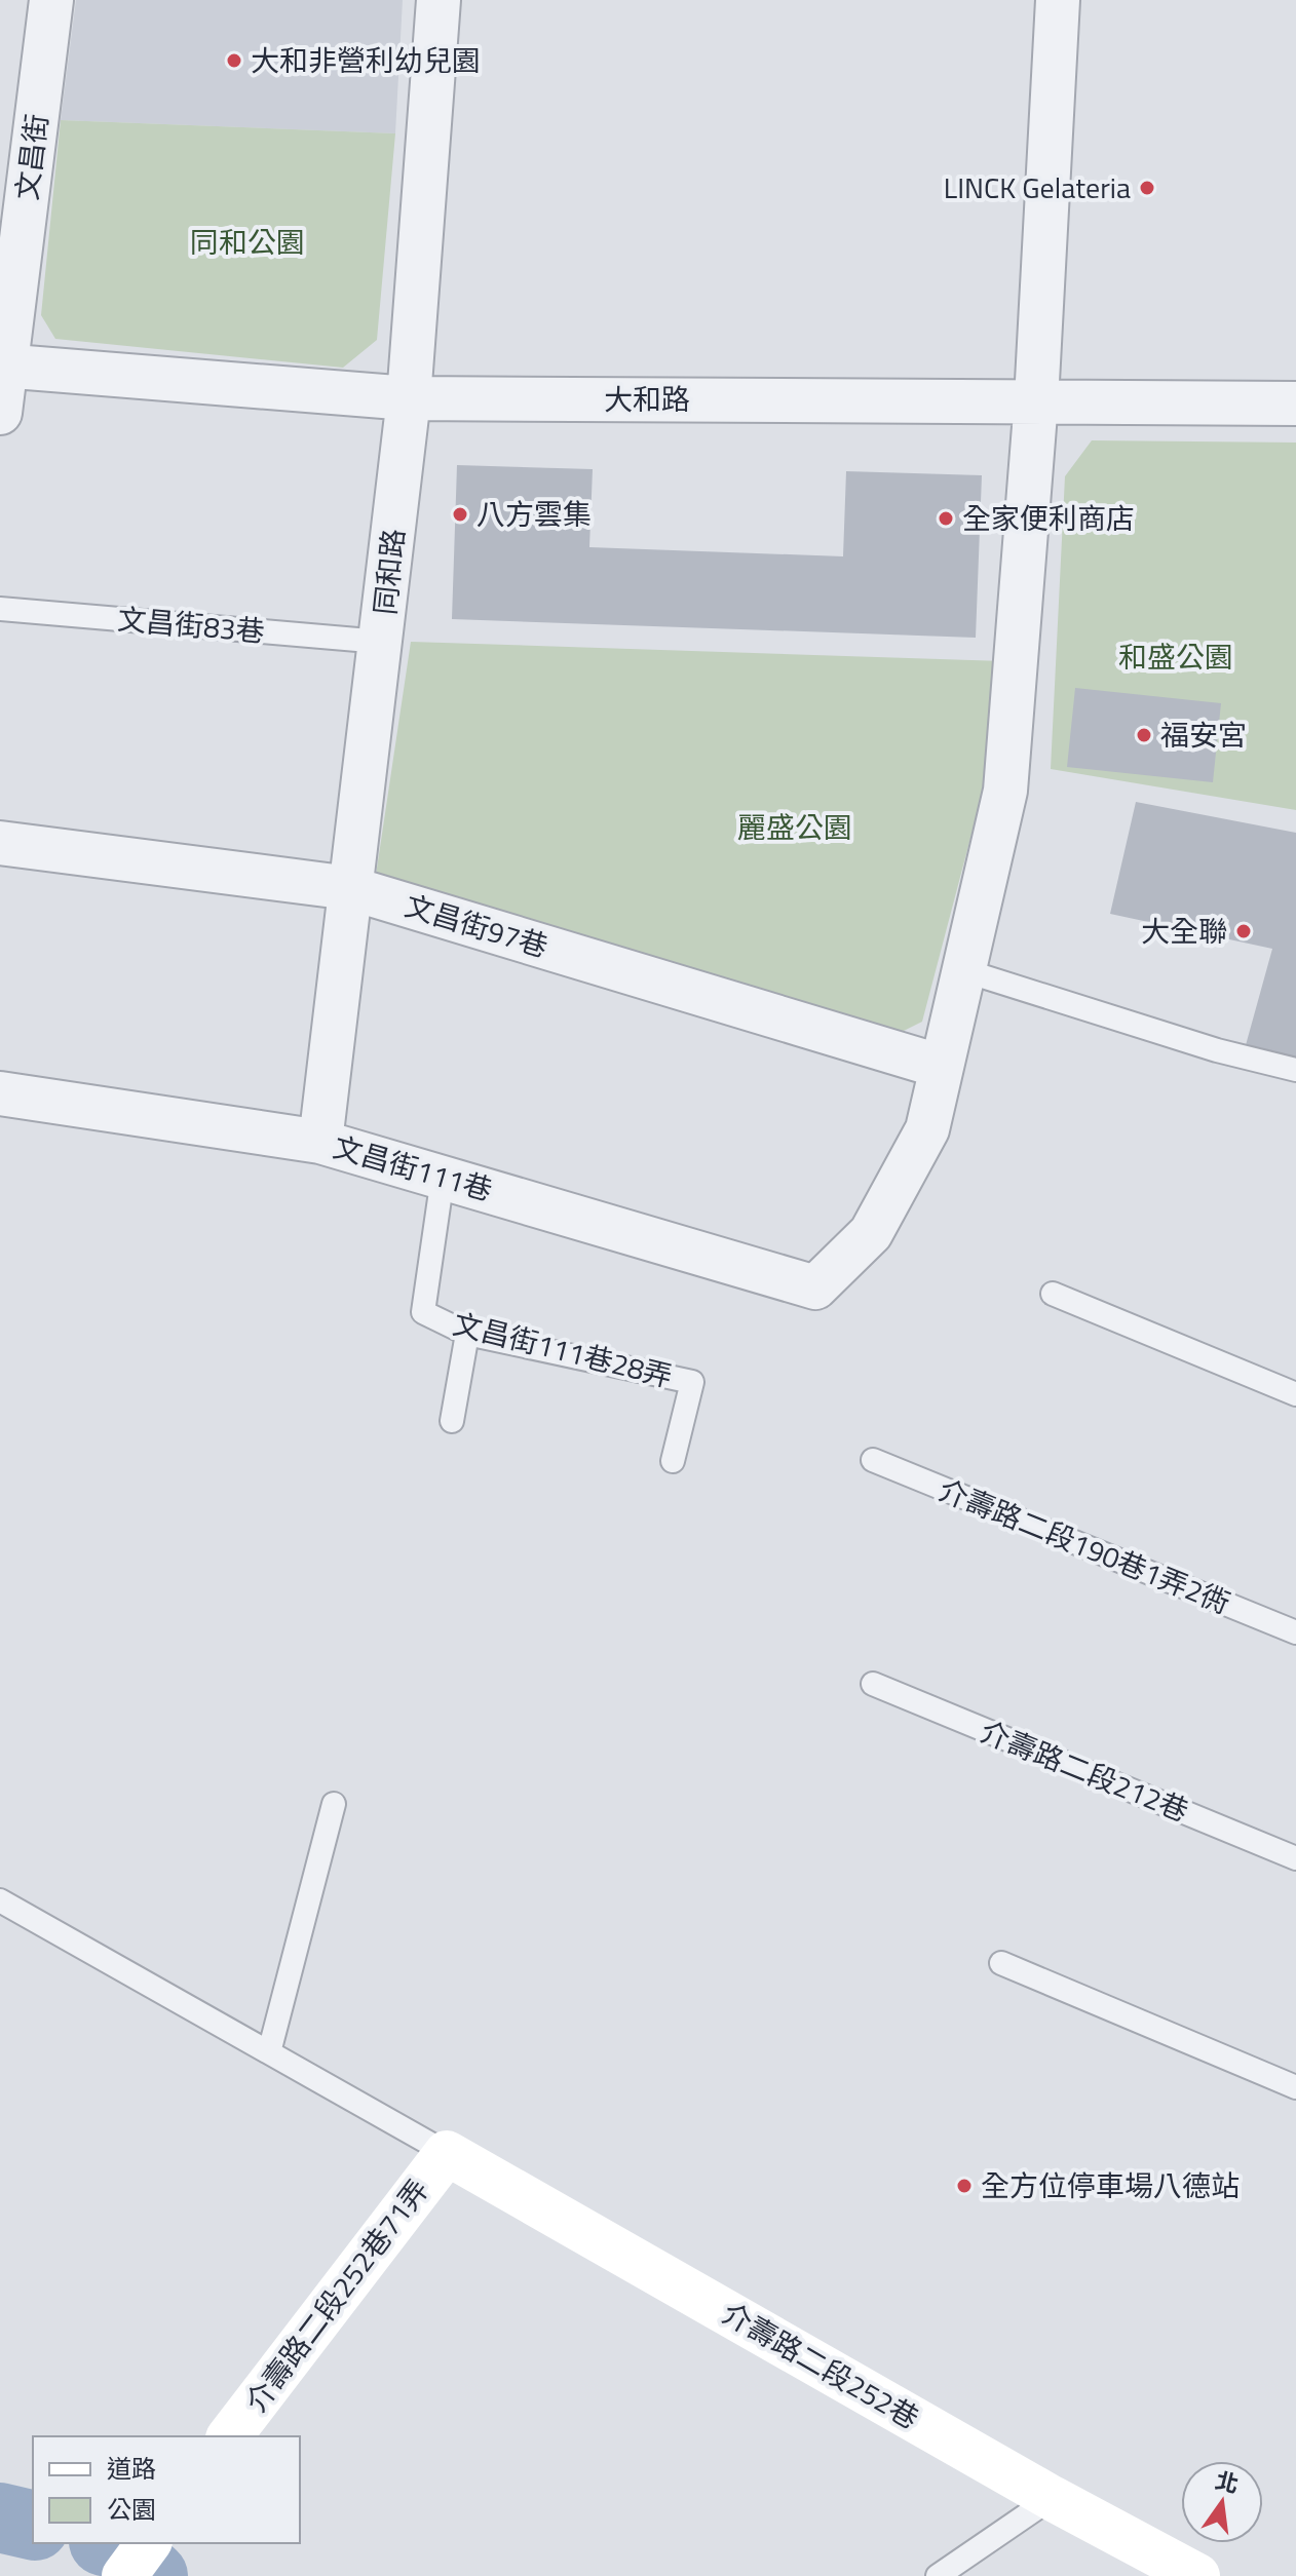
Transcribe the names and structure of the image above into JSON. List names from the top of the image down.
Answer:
{
  "streets": {
    "street": [
      "文昌街",
      "大和路",
      "同和路",
      "文昌街97巷",
      "文昌街111巷",
      "介壽路二段252巷71弄",
      "介壽路二段252巷"
    ],
    "lane": [
      "文昌街83巷",
      "文昌街111巷28弄",
      "介壽路二段190巷1弄2衖",
      "介壽路二段212巷"
    ]
  },
  "crossings": [
    ["文昌街", "大和路"],
    ["大和路", "同和路"],
    ["同和路", "文昌街83巷"],
    ["同和路", "文昌街97巷"],
    ["同和路", "文昌街111巷"],
    ["文昌街97巷", "文昌街111巷"],
    ["文昌街111巷", "文昌街111巷28弄"],
    ["介壽路二段252巷71弄", "介壽路二段252巷"]
  ],
  "parks": ["同和公園", "和盛公園", "麗盛公園"],
  "places": [
    "大和非營利幼兒園",
    "LINCK Gelateria",
    "八方雲集",
    "全家便利商店",
    "福安宮",
    "大全聯",
    "全方位停車場八德站"
  ],
  "legend": ["道路", "公園"],
  "north": "top"
}
